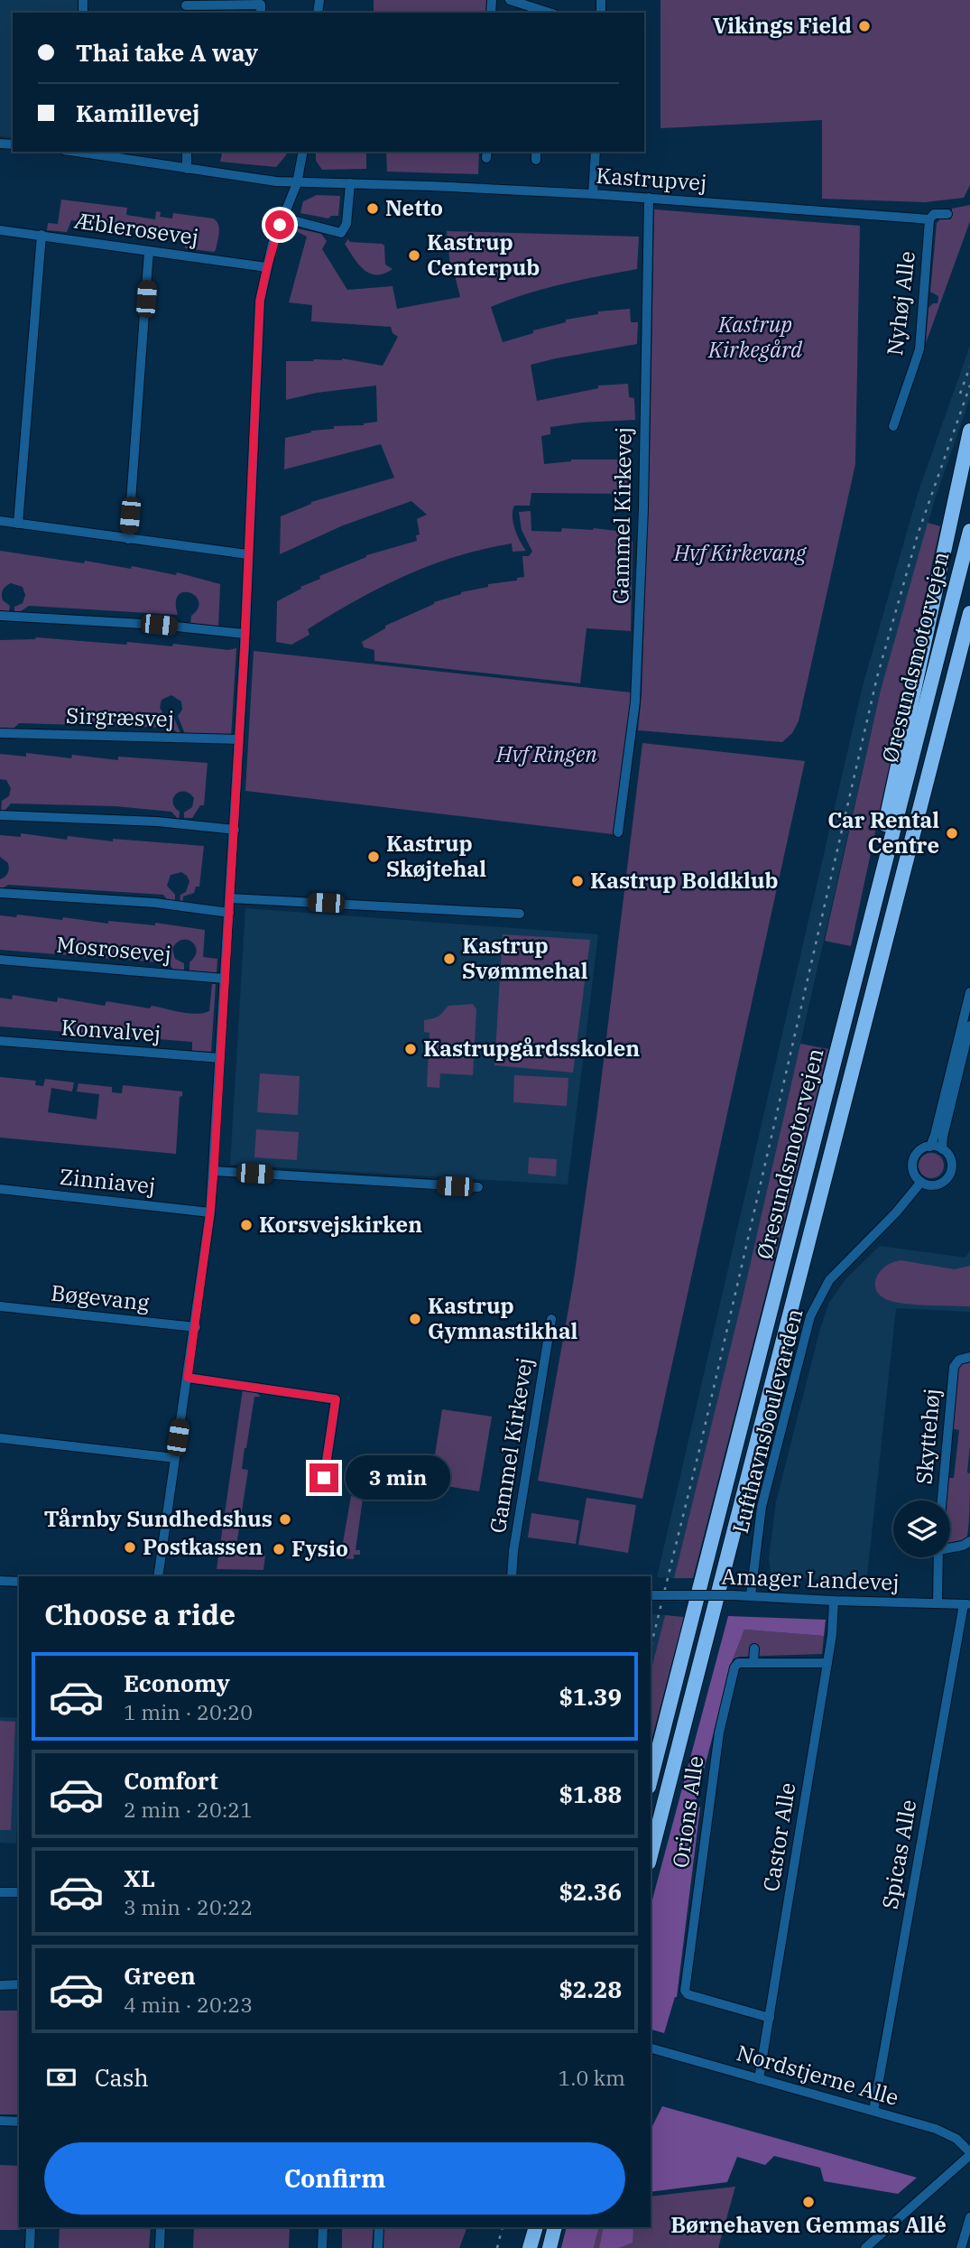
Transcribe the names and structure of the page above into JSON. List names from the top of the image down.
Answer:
{
  "streets": {
    "highway": ["Øresundsmotorvejen"],
    "street": [
      "Kastrupvej",
      "Æblerosevej",
      "Nyhøj Alle",
      "Gammel Kirkevej",
      "Sirgræsvej",
      "Mosrosevej",
      "Konvalvej",
      "Zinniavej",
      "Bøgevang",
      "Lufthavnsboulevarden",
      "Skyttehøj",
      "Amager Landevej",
      "Orions Alle",
      "Castor Alle",
      "Spicas Alle",
      "Nordstjerne Alle"
    ]
  },
  "crossings": [
    ["Kastrupvej", "Nyhøj Alle"],
    ["Kastrupvej", "Gammel Kirkevej"],
    ["Lufthavnsboulevarden", "Amager Landevej"],
    ["Amager Landevej", "Castor Alle"],
    ["Amager Landevej", "Spicas Alle"],
    ["Orions Alle", "Castor Alle"],
    ["Castor Alle", "Nordstjerne Alle"],
    ["Spicas Alle", "Nordstjerne Alle"]
  ],
  "parks": ["Kastrup Kirkegård", "Hvf Kirkevang", "Hvf Ringen"],
  "places": [
    "Vikings Field",
    "Netto",
    "Kastrup Centerpub",
    "Car Rental Centre",
    "Kastrup Skøjtehal",
    "Kastrup Boldklub",
    "Kastrup Svømmehal",
    "Kastrupgårdsskolen",
    "Korsvejskirken",
    "Kastrup Gymnastikhal",
    "Tårnby Sundhedshus",
    "Postkassen",
    "Fysio",
    "Børnehaven Gemmas Allé"
  ],
  "page": {
    "banner": ["Thai take A way", "Kamillevej"],
    "bubble": "3 min",
    "heading": "Choose a ride",
    "list": [
      {
        "name": "Economy",
        "note": "1 min · 20:20",
        "value": "$1.39"
      },
      {
        "name": "Comfort",
        "note": "2 min · 20:21",
        "value": "$1.88"
      },
      {
        "name": "XL",
        "note": "3 min · 20:22",
        "value": "$2.36"
      },
      {
        "name": "Green",
        "note": "4 min · 20:23",
        "value": "$2.28"
      }
    ],
    "pay": ["Cash", "1.0 km"],
    "buttons": "Confirm"
  }
}
